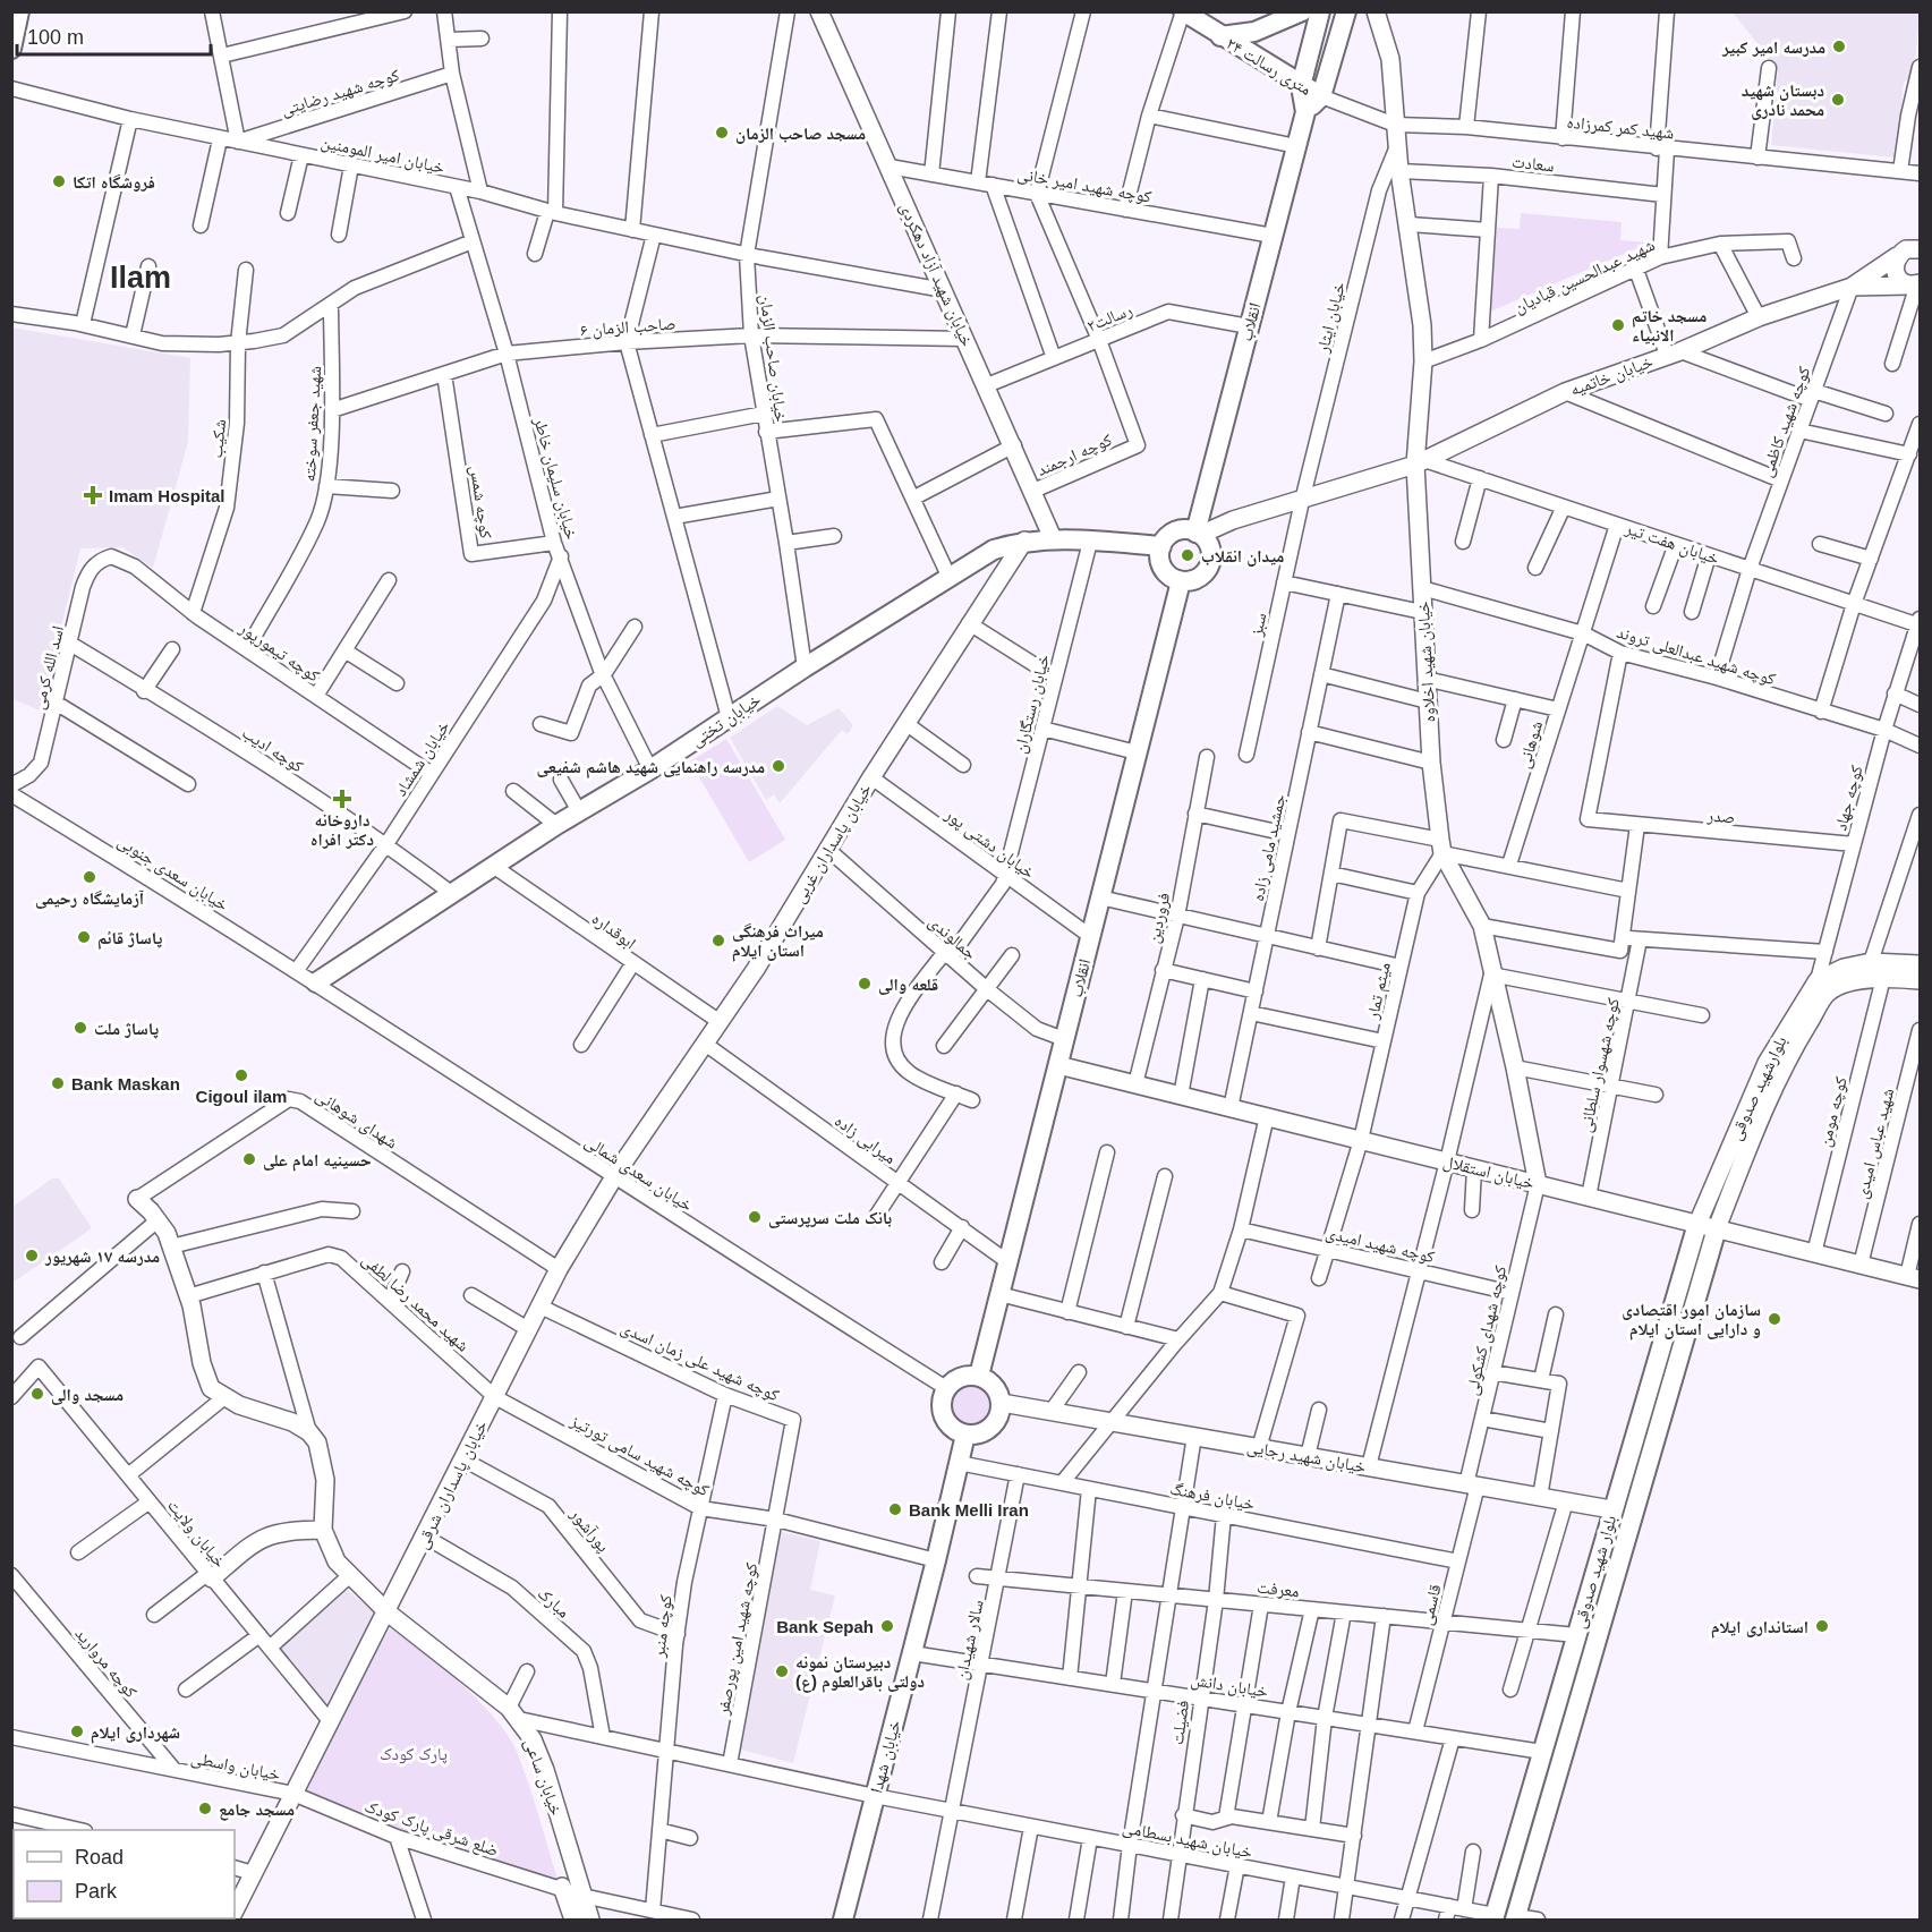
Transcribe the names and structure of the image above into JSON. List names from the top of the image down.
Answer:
{
  "streets": {
    "main road": [
      "۲۴ متری رسالت",
      "انقلاب",
      "خیابان تختی",
      "بلوار شهید صدوقی",
      "خیابان شهدا"
    ],
    "street": [
      "کوچه شهید رضایتی",
      "شهید کمر کمرزاده",
      "خیابان امیر المومنین",
      "سعادت",
      "کوچه شهید امیر خانی",
      "خیابان شهید آزاد دهکردی",
      "شهید عبدالحسین قبادیان",
      "رسالت۲",
      "خیابان ایثار",
      "صاحب الزمان ۶",
      "خیابان صاحب الزمان",
      "خیابان خاتمیه",
      "کوچه شهید کاظمی",
      "شهید جعفر سوخته",
      "شکیب",
      "کوچه ارجمند",
      "خیابان سلیمان خاطر",
      "کوچه شمس",
      "خیابان هفت تیر",
      "سبز",
      "کوچه تیمورپور",
      "کوچه شهید عبدالعلی تروند",
      "خیابان شهید اخلاوه",
      "اسد الله کرمی",
      "خیابان رستگاران",
      "شوهانی",
      "کوچه ادیب",
      "خیابان شمشاد",
      "کوچه جهاد",
      "صدر",
      "خیابان پاسداران غربی",
      "خیابان دشتی پور",
      "جمشید مامی زاده",
      "خیابان سعدی جنوبی",
      "فروردین",
      "ابوقداره",
      "جمالوندی",
      "میثم تمار",
      "کوچه شهسوار سلطانی",
      "بلوارشهید صدوقی",
      "کوچه مومن",
      "شهدای شوهانی",
      "میرابی زاده",
      "شهید عباس امیدی",
      "خیابان استقلال",
      "خیابان سعدی شمالی",
      "کوچه شهید امیدی",
      "شهید محمد رضا لطفی",
      "کوچه شهدای کشکولی",
      "کوچه شهید علی زمان اسدی",
      "کوچه شهید سامی تورتیز",
      "خیابان شهید رجایی",
      "خیابان پاسداران شرقی",
      "خیابان فرهنگ",
      "پورآشور",
      "خیابان ولایت",
      "معرفت",
      "مبارک",
      "قاسمی",
      "کوچه منبر",
      "کوچه شهید امین پورصفر",
      "سالار شهیدان",
      "کوچه مروارید",
      "خیابان دانش",
      "فضیلت",
      "خیابان واسطی",
      "خیابان ساعی",
      "ضلع شرقی پارک کودک",
      "خیابان شهید بسطامی"
    ]
  },
  "crossings": [
    ["۲۴ متری رسالت", "شهید کمر کمرزاده"],
    ["۲۴ متری رسالت", "انقلاب"],
    ["کوچه شهید رضایتی", "خیابان امیر المومنین"],
    ["شهید کمر کمرزاده", "خیابان شهید اخلاوه"],
    ["خیابان امیر المومنین", "خیابان شهید آزاد دهکردی"],
    ["خیابان امیر المومنین", "خیابان صاحب الزمان"],
    ["خیابان امیر المومنین", "خیابان سلیمان خاطر"],
    ["سعادت", "خیابان شهید اخلاوه"],
    ["کوچه شهید امیر خانی", "خیابان شهید آزاد دهکردی"],
    ["کوچه شهید امیر خانی", "انقلاب"],
    ["خیابان شهید آزاد دهکردی", "رسالت۲"],
    ["خیابان شهید آزاد دهکردی", "صاحب الزمان ۶"],
    ["خیابان شهید آزاد دهکردی", "کوچه ارجمند"],
    ["خیابان شهید آزاد دهکردی", "خیابان تختی"],
    ["شهید عبدالحسین قبادیان", "خیابان شهید اخلاوه"],
    ["رسالت۲", "انقلاب"],
    ["رسالت۲", "کوچه ارجمند"],
    ["خیابان ایثار", "سبز"],
    ["خیابان ایثار", "خیابان شهید اخلاوه"],
    ["انقلاب", "خیابان تختی"],
    ["انقلاب", "خیابان دشتی پور"],
    ["انقلاب", "جمالوندی"],
    ["انقلاب", "میرابی زاده"],
    ["انقلاب", "خیابان استقلال"],
    ["انقلاب", "خیابان سعدی شمالی"],
    ["انقلاب", "خیابان شهید رجایی"],
    ["انقلاب", "خیابان شهدا"],
    ["صاحب الزمان ۶", "خیابان صاحب الزمان"],
    ["صاحب الزمان ۶", "شهید جعفر سوخته"],
    ["صاحب الزمان ۶", "خیابان سلیمان خاطر"],
    ["صاحب الزمان ۶", "کوچه شمس"],
    ["خیابان صاحب الزمان", "خیابان تختی"],
    ["خیابان خاتمیه", "کوچه شهید کاظمی"],
    ["خیابان خاتمیه", "خیابان هفت تیر"],
    ["خیابان خاتمیه", "خیابان شهید اخلاوه"],
    ["کوچه شهید کاظمی", "خیابان هفت تیر"],
    ["کوچه شهید کاظمی", "کوچه شهید عبدالعلی تروند"],
    ["شهید جعفر سوخته", "کوچه تیمورپور"],
    ["شکیب", "کوچه تیمورپور"],
    ["خیابان سلیمان خاطر", "کوچه شمس"],
    ["خیابان سلیمان خاطر", "خیابان تختی"],
    ["خیابان سلیمان خاطر", "خیابان شمشاد"],
    ["خیابان هفت تیر", "خیابان شهید اخلاوه"],
    ["خیابان هفت تیر", "شوهانی"],
    ["خیابان هفت تیر", "کوچه جهاد"],
    ["کوچه تیمورپور", "اسد الله کرمی"],
    ["کوچه تیمورپور", "خیابان شمشاد"],
    ["کوچه شهید عبدالعلی تروند", "خیابان شهید اخلاوه"],
    ["کوچه شهید عبدالعلی تروند", "شوهانی"],
    ["کوچه شهید عبدالعلی تروند", "کوچه جهاد"],
    ["کوچه شهید عبدالعلی تروند", "صدر"],
    ["خیابان شهید اخلاوه", "میثم تمار"],
    ["خیابان شهید اخلاوه", "خیابان استقلال"],
    ["خیابان شهید اخلاوه", "کوچه شهدای کشکولی"],
    ["اسد الله کرمی", "کوچه ادیب"],
    ["خیابان رستگاران", "خیابان تختی"],
    ["خیابان رستگاران", "خیابان دشتی پور"],
    ["خیابان رستگاران", "جمالوندی"],
    ["خیابان تختی", "کوچه ادیب"],
    ["خیابان تختی", "خیابان پاسداران غربی"],
    ["خیابان تختی", "خیابان سعدی جنوبی"],
    ["خیابان تختی", "ابوقداره"],
    ["خیابان تختی", "خیابان سعدی شمالی"],
    ["کوچه ادیب", "خیابان شمشاد"],
    ["خیابان شمشاد", "خیابان سعدی جنوبی"],
    ["کوچه جهاد", "صدر"],
    ["کوچه جهاد", "بلوارشهید صدوقی"],
    ["خیابان پاسداران غربی", "خیابان دشتی پور"],
    ["خیابان پاسداران غربی", "ابوقداره"],
    ["خیابان پاسداران غربی", "جمالوندی"],
    ["خیابان پاسداران غربی", "میرابی زاده"],
    ["خیابان پاسداران غربی", "خیابان سعدی شمالی"],
    ["خیابان پاسداران غربی", "خیابان پاسداران شرقی"],
    ["جمشید مامی زاده", "خیابان استقلال"],
    ["خیابان سعدی جنوبی", "خیابان سعدی شمالی"],
    ["فروردین", "خیابان استقلال"],
    ["میثم تمار", "خیابان استقلال"],
    ["میثم تمار", "کوچه شهید امیدی"],
    ["کوچه شهسوار سلطانی", "خیابان استقلال"],
    ["بلوارشهید صدوقی", "خیابان استقلال"],
    ["بلوارشهید صدوقی", "بلوار شهید صدوقی"],
    ["کوچه مومن", "خیابان استقلال"],
    ["شهدای شوهانی", "خیابان پاسداران شرقی"],
    ["شهید عباس امیدی", "خیابان استقلال"],
    ["خیابان استقلال", "کوچه شهدای کشکولی"],
    ["خیابان استقلال", "بلوار شهید صدوقی"],
    ["خیابان سعدی شمالی", "خیابان شهید رجایی"],
    ["خیابان سعدی شمالی", "خیابان پاسداران شرقی"],
    ["خیابان سعدی شمالی", "خیابان شهدا"],
    ["کوچه شهید امیدی", "کوچه شهدای کشکولی"],
    ["شهید محمد رضا لطفی", "کوچه شهید سامی تورتیز"],
    ["شهید محمد رضا لطفی", "خیابان پاسداران شرقی"],
    ["کوچه شهدای کشکولی", "خیابان شهید رجایی"],
    ["کوچه شهدای کشکولی", "قاسمی"],
    ["کوچه شهید علی زمان اسدی", "کوچه شهید سامی تورتیز"],
    ["کوچه شهید علی زمان اسدی", "خیابان پاسداران شرقی"],
    ["کوچه شهید علی زمان اسدی", "کوچه منبر"],
    ["کوچه شهید علی زمان اسدی", "کوچه شهید امین پورصفر"],
    ["کوچه شهید سامی تورتیز", "خیابان پاسداران شرقی"],
    ["کوچه شهید سامی تورتیز", "کوچه منبر"],
    ["کوچه شهید سامی تورتیز", "کوچه شهید امین پورصفر"],
    ["کوچه شهید سامی تورتیز", "خیابان شهدا"],
    ["خیابان شهید رجایی", "بلوار شهید صدوقی"],
    ["خیابان شهید رجایی", "قاسمی"],
    ["خیابان شهید رجایی", "خیابان شهدا"],
    ["خیابان پاسداران شرقی", "پورآشور"],
    ["خیابان پاسداران شرقی", "خیابان ولایت"],
    ["خیابان پاسداران شرقی", "مبارک"],
    ["خیابان پاسداران شرقی", "خیابان واسطی"],
    ["خیابان پاسداران شرقی", "خیابان ساعی"],
    ["خیابان پاسداران شرقی", "ضلع شرقی پارک کودک"],
    ["خیابان فرهنگ", "قاسمی"],
    ["خیابان فرهنگ", "سالار شهیدان"],
    ["خیابان فرهنگ", "فضیلت"],
    ["خیابان فرهنگ", "خیابان شهدا"],
    ["پورآشور", "کوچه منبر"],
    ["بلوار شهید صدوقی", "معرفت"],
    ["بلوار شهید صدوقی", "خیابان دانش"],
    ["بلوار شهید صدوقی", "خیابان شهید بسطامی"],
    ["معرفت", "قاسمی"],
    ["معرفت", "سالار شهیدان"],
    ["معرفت", "فضیلت"],
    ["مبارک", "خیابان شهید بسطامی"],
    ["قاسمی", "خیابان دانش"],
    ["کوچه منبر", "ضلع شرقی پارک کودک"],
    ["کوچه منبر", "خیابان شهید بسطامی"],
    ["کوچه شهید امین پورصفر", "خیابان شهید بسطامی"],
    ["سالار شهیدان", "خیابان دانش"],
    ["سالار شهیدان", "خیابان شهید بسطامی"],
    ["کوچه مروارید", "خیابان واسطی"],
    ["خیابان دانش", "فضیلت"],
    ["خیابان دانش", "خیابان شهدا"],
    ["فضیلت", "خیابان شهید بسطامی"],
    ["خیابان شهدا", "خیابان شهید بسطامی"],
    ["خیابان واسطی", "ضلع شرقی پارک کودک"],
    ["خیابان ساعی", "ضلع شرقی پارک کودک"],
    ["خیابان ساعی", "خیابان شهید بسطامی"]
  ],
  "districts": ["Ilam"],
  "parks": ["پارک کودک"],
  "places": {
    "other": [
      "مدرسه امیر کبیر",
      "دبستان شهید محمد نادری",
      "مسجد صاحب الزمان",
      "فروشگاه اتکا",
      "مسجد خاتم الانبیاء",
      "میدان انقلاب",
      "مدرسه راهنمایی شهید هاشم شفیعی",
      "آزمایشگاه رحیمی",
      "پاساژ قائم",
      "میراث فرهنگی استان ایلام",
      "قلعه والی",
      "پاساژ ملت",
      "Cigoul ilam",
      "Bank Maskan",
      "حسینیه امام علی",
      "بانک ملت سرپرستی",
      "مدرسه ۱۷ شهریور",
      "سازمان امور اقتصادی و دارایی استان ایلام",
      "مسجد والی",
      "Bank Melli Iran",
      "Bank Sepah",
      "استانداری ایلام",
      "دبیرستان نمونه دولتی باقرالعلوم (ع)",
      "شهرداری ایلام",
      "مسجد جامع"
    ],
    "health": ["Imam Hospital", "داروخانه دکتر افراه"]
  },
  "legend": ["Road", "Park"],
  "scale_bar": "100 m"
}
